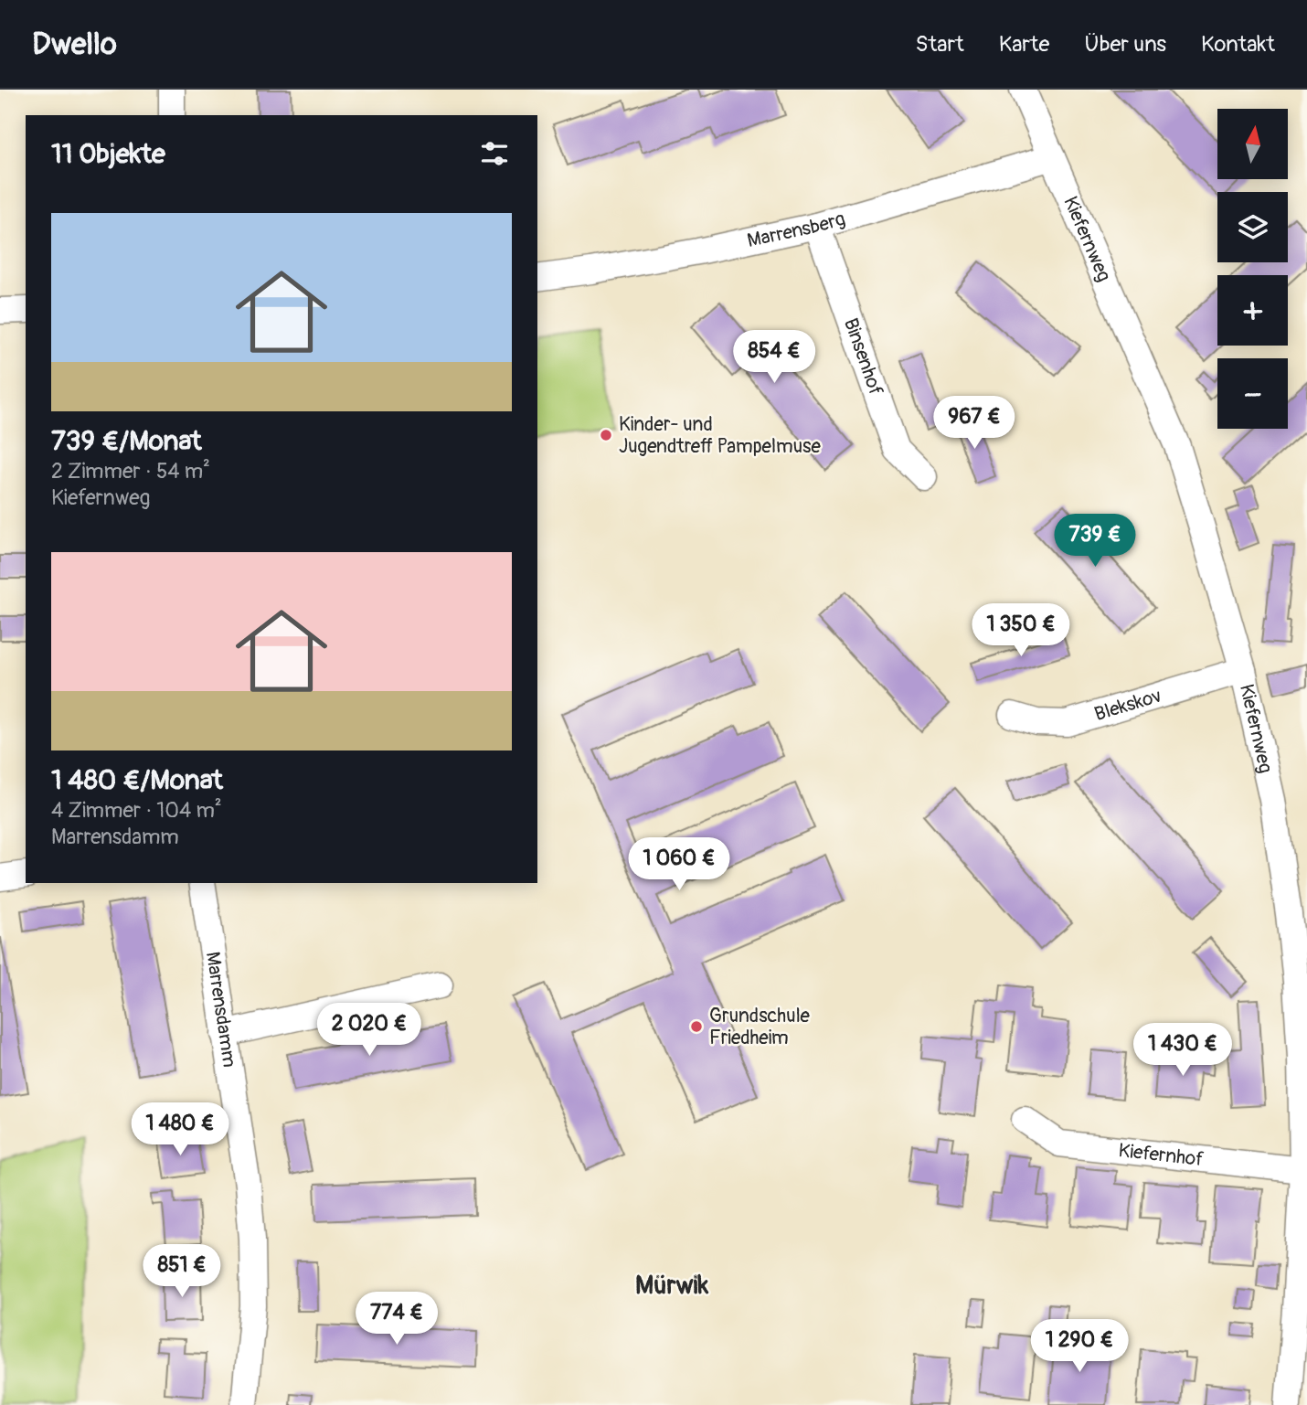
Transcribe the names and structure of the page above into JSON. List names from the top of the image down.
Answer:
{
  "streets": {
    "street": [
      "Marrensberg",
      "Kiefernweg",
      "Binsenhof",
      "Blekskov",
      "Marrensdamm",
      "Kiefernhof"
    ]
  },
  "crossings": [
    ["Marrensberg", "Kiefernweg"],
    ["Marrensberg", "Binsenhof"],
    ["Kiefernweg", "Blekskov"],
    ["Kiefernweg", "Kiefernhof"]
  ],
  "districts": ["Mürwik"],
  "places": ["Kinder- und Jugendtreff Pampelmuse", "Grundschule Friedheim"],
  "north": "top",
  "page": {
    "header": "Dwello",
    "nav": [
      "Start",
      "Karte",
      "Über uns",
      "Kontakt"
    ],
    "map_buttons": ["+", "−"],
    "heading": "11 Objekte",
    "list": [
      {
        "name": "739 €/Monat",
        "note": "2 Zimmer · 54 m² · Kiefernweg"
      },
      {
        "name": "1 480 €/Monat",
        "note": "4 Zimmer · 104 m² · Marrensdamm"
      }
    ],
    "price": [
      "854 €",
      "967 €",
      "739 €",
      "1 350 €",
      "1 060 €",
      "2 020 €",
      "1 430 €",
      "1 480 €",
      "851 €",
      "774 €",
      "1 290 €"
    ]
  }
}
